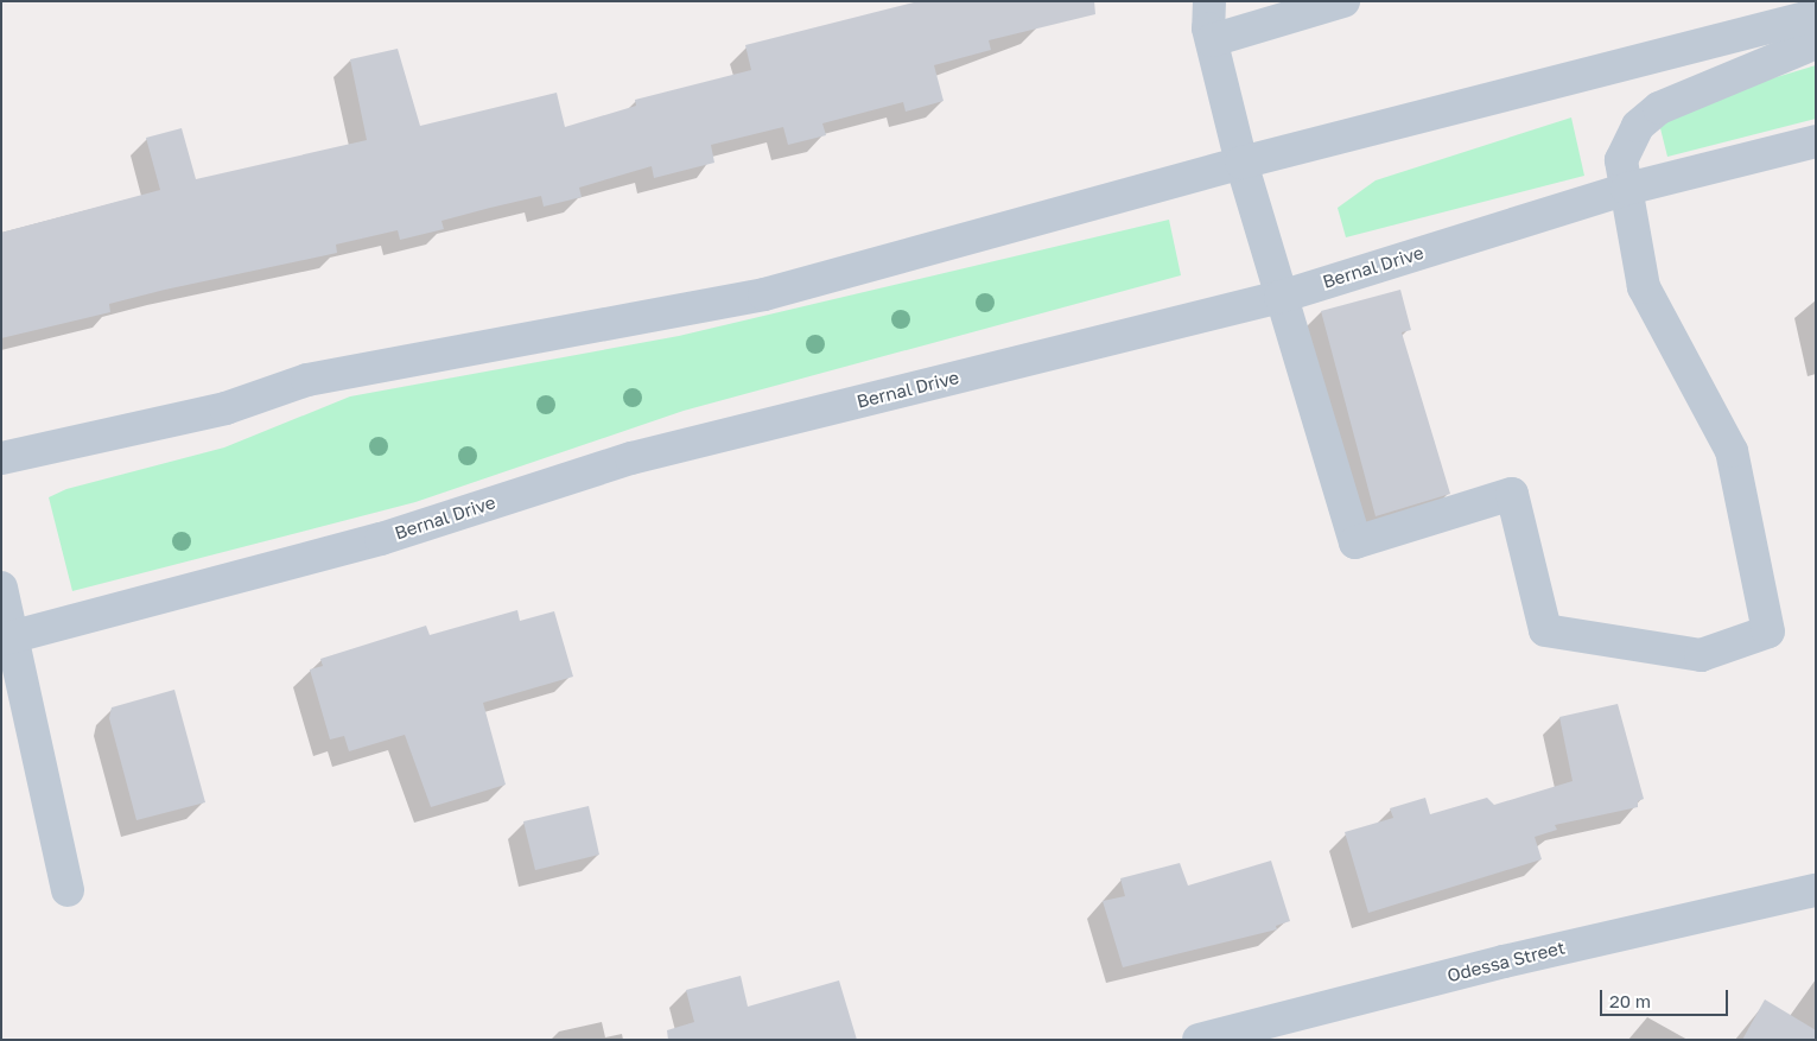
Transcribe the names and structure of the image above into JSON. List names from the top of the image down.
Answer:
{
  "streets": {
    "street": ["Bernal Drive", "Odessa Street"]
  },
  "scale_bar": "20 m"
}
